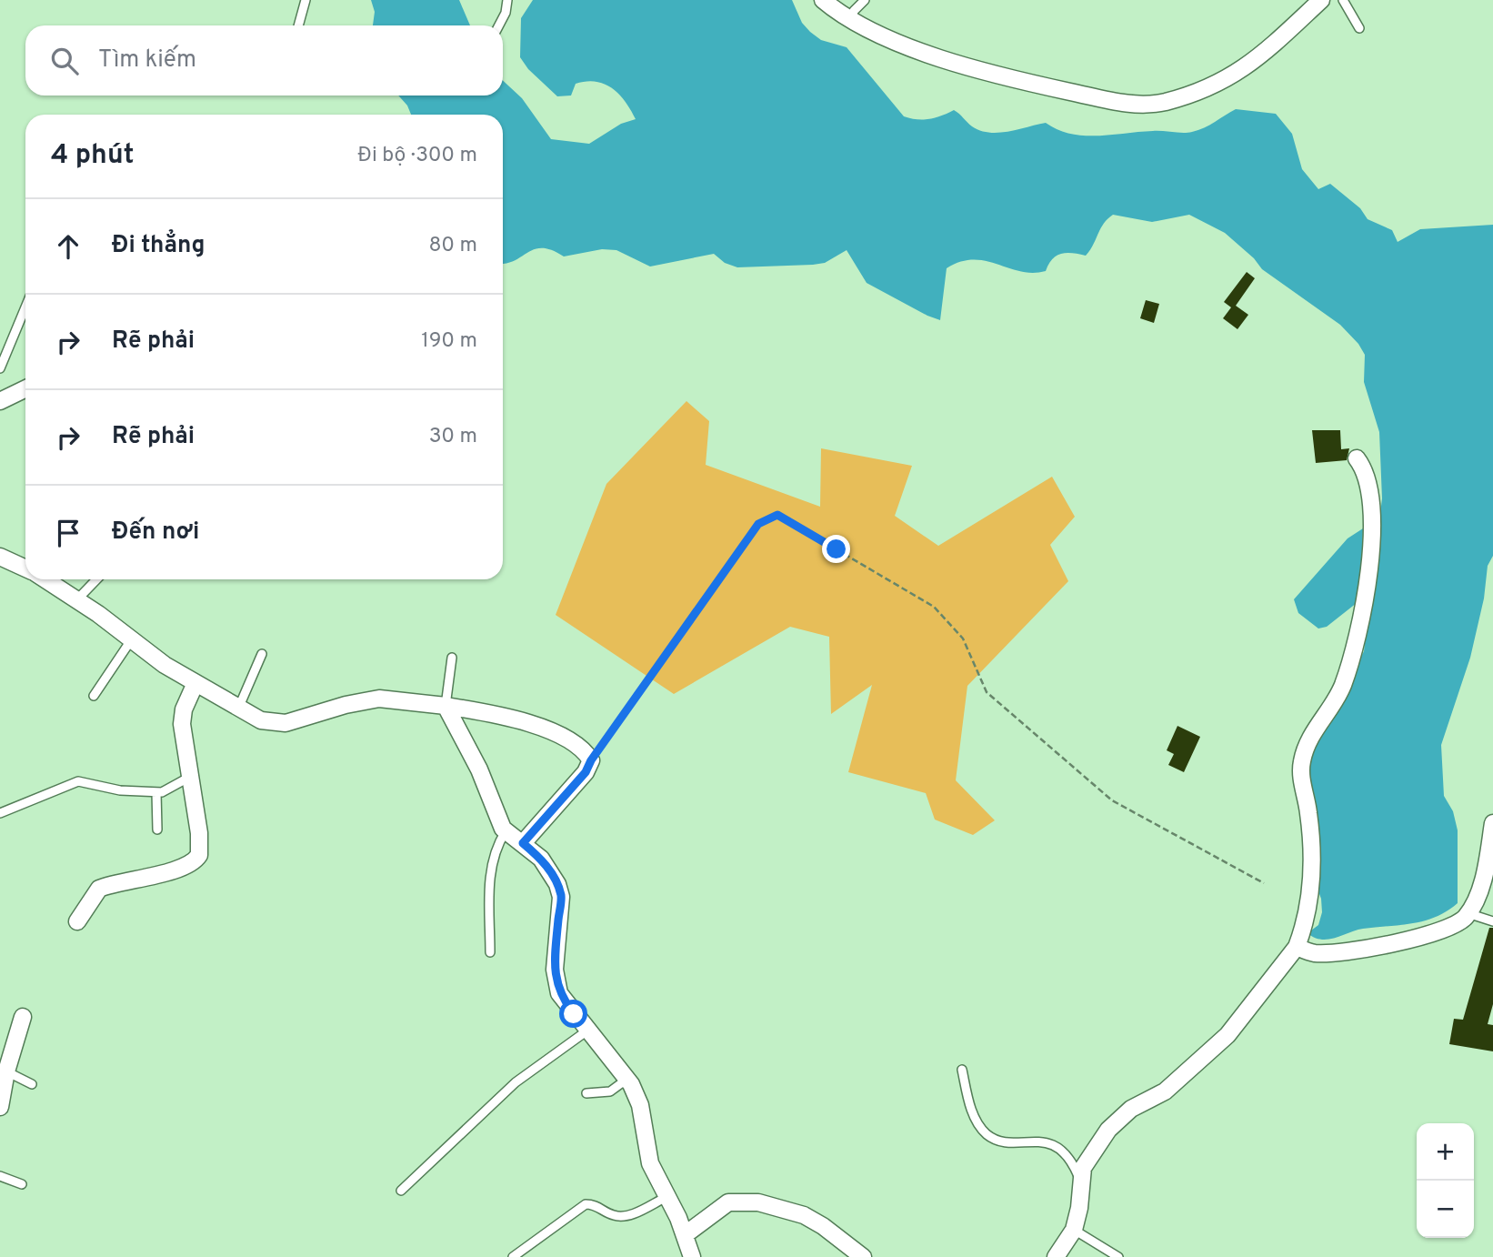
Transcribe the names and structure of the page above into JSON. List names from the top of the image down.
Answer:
{
  "page": {
    "search": "Tìm kiếm",
    "heading": ["4 phút", "Đi bộ · 300 m"],
    "list": [
      ["Đi thẳng", "80 m"],
      ["Rẽ phải", "190 m"],
      ["Rẽ phải", "30 m"],
      "Đến nơi"
    ],
    "map_buttons": ["+", "−"]
  }
}
